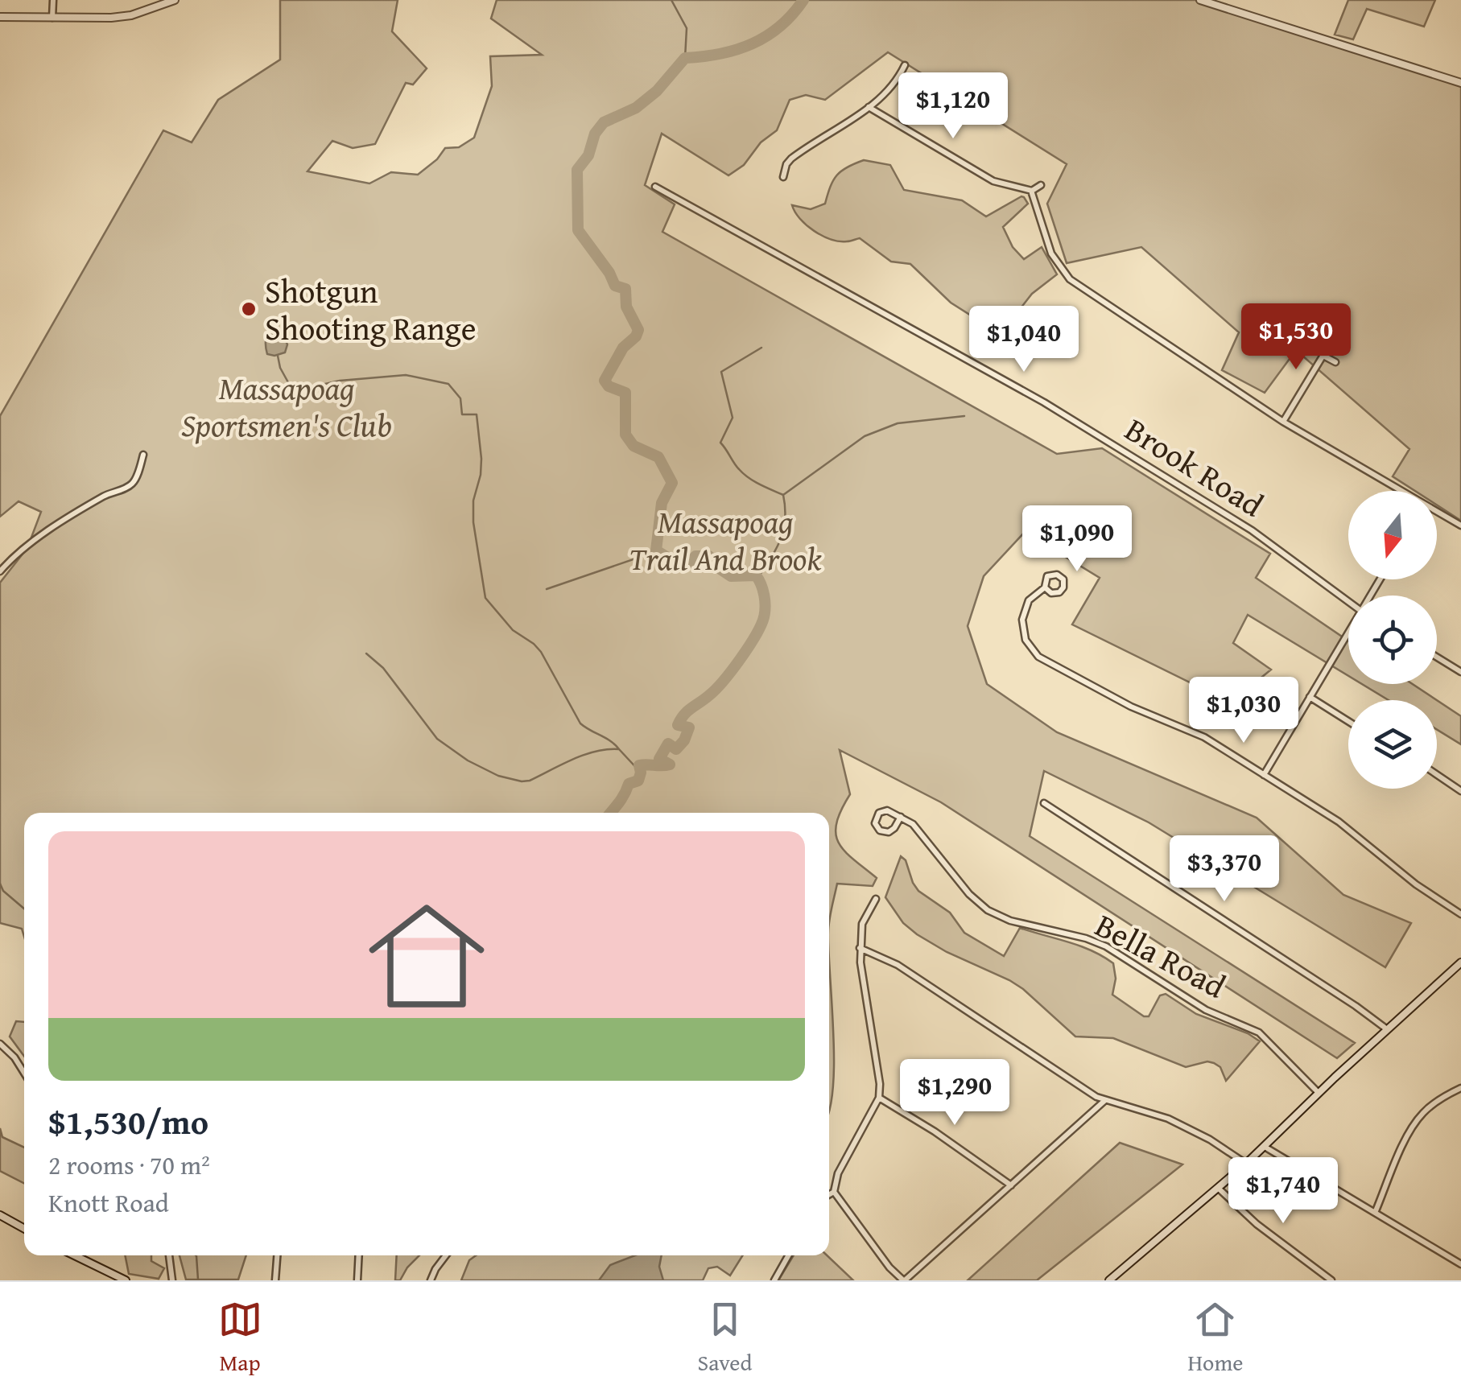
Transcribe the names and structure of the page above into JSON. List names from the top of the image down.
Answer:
{
  "streets": {
    "street": ["Brook Road", "Bella Road"]
  },
  "parks": ["Massapoag Sportsmen's Club", "Massapoag Trail And Brook"],
  "places": ["Shotgun Shooting Range"],
  "north": "bottom",
  "page": {
    "price": [
      "$1,120",
      "$1,530",
      "$1,040",
      "$1,090",
      "$1,030",
      "$3,370",
      "$1,290",
      "$1,740"
    ],
    "list": [
      {
        "name": "$1,530/mo",
        "note": "2 rooms · 70 m² · Knott Road"
      }
    ],
    "tabs": ["Map", "Saved", "Home"]
  }
}
